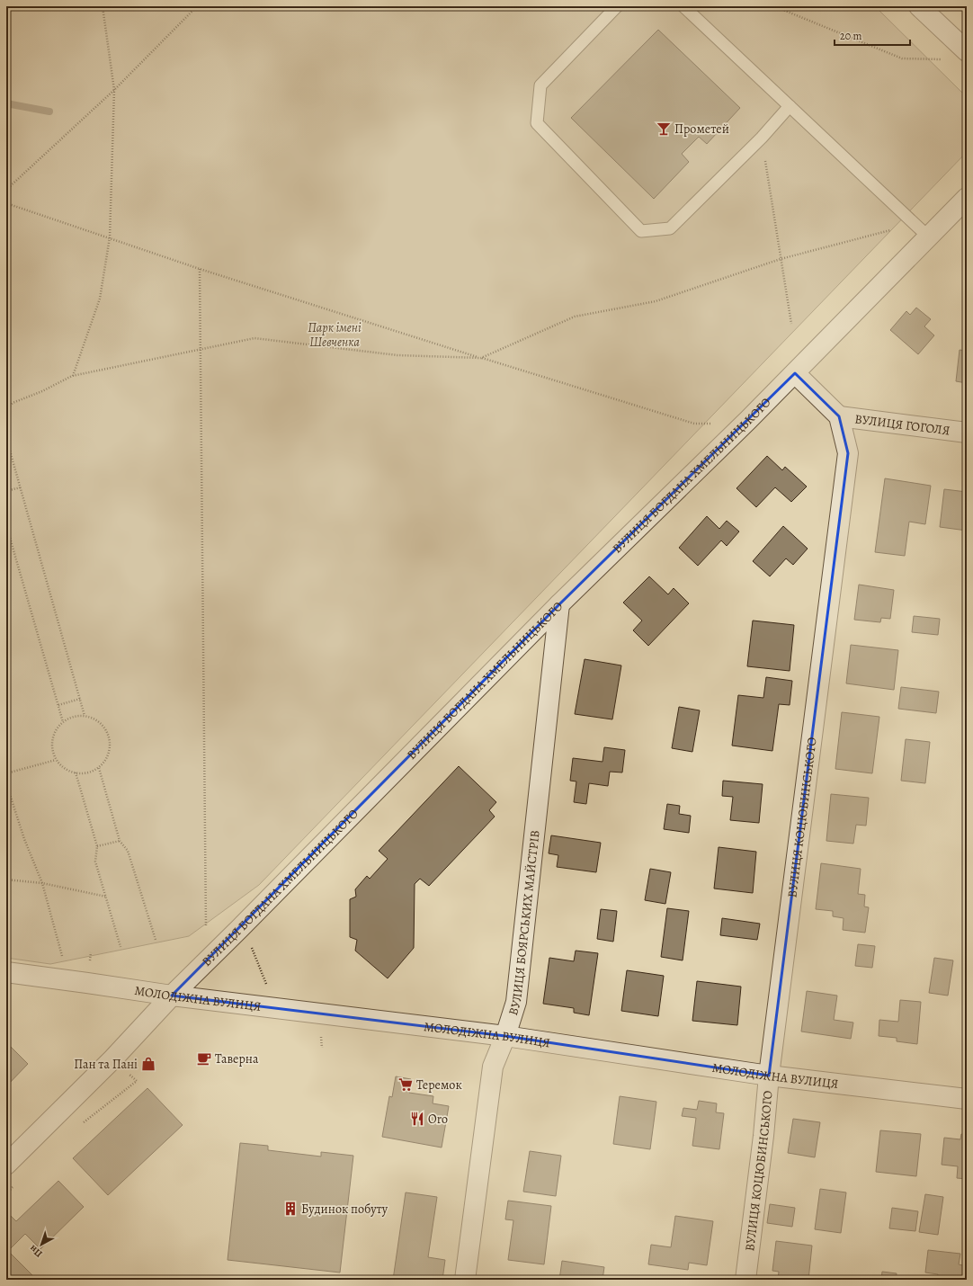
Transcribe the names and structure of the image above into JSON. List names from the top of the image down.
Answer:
{
  "streets": {
    "street": [
      "ВУЛИЦЯ ГОГОЛЯ",
      "ВУЛИЦЯ БОГДАНА ХМЕЛЬНИЦЬКОГО",
      "ВУЛИЦЯ КОЦЮБИНСЬКОГО",
      "ВУЛИЦЯ БОЯРСЬКИХ МАЙСТРІВ",
      "МОЛОДІЖНА ВУЛИЦЯ"
    ]
  },
  "crossings": [
    ["ВУЛИЦЯ ГОГОЛЯ", "ВУЛИЦЯ КОЦЮБИНСЬКОГО"],
    ["ВУЛИЦЯ БОГДАНА ХМЕЛЬНИЦЬКОГО", "ВУЛИЦЯ БОЯРСЬКИХ МАЙСТРІВ"],
    ["ВУЛИЦЯ БОГДАНА ХМЕЛЬНИЦЬКОГО", "МОЛОДІЖНА ВУЛИЦЯ"],
    ["ВУЛИЦЯ КОЦЮБИНСЬКОГО", "МОЛОДІЖНА ВУЛИЦЯ"],
    ["ВУЛИЦЯ БОЯРСЬКИХ МАЙСТРІВ", "МОЛОДІЖНА ВУЛИЦЯ"]
  ],
  "parks": ["Парк імені Шевченка"],
  "places": {
    "bar": ["Прометей"],
    "cafe": ["Таверна"],
    "shop": ["Пан та Пані"],
    "supermarket": ["Теремок"],
    "restaurant": ["Oro"],
    "building": ["Будинок побуту"]
  },
  "scale_bar": "20 m",
  "north": "bottom left"
}
